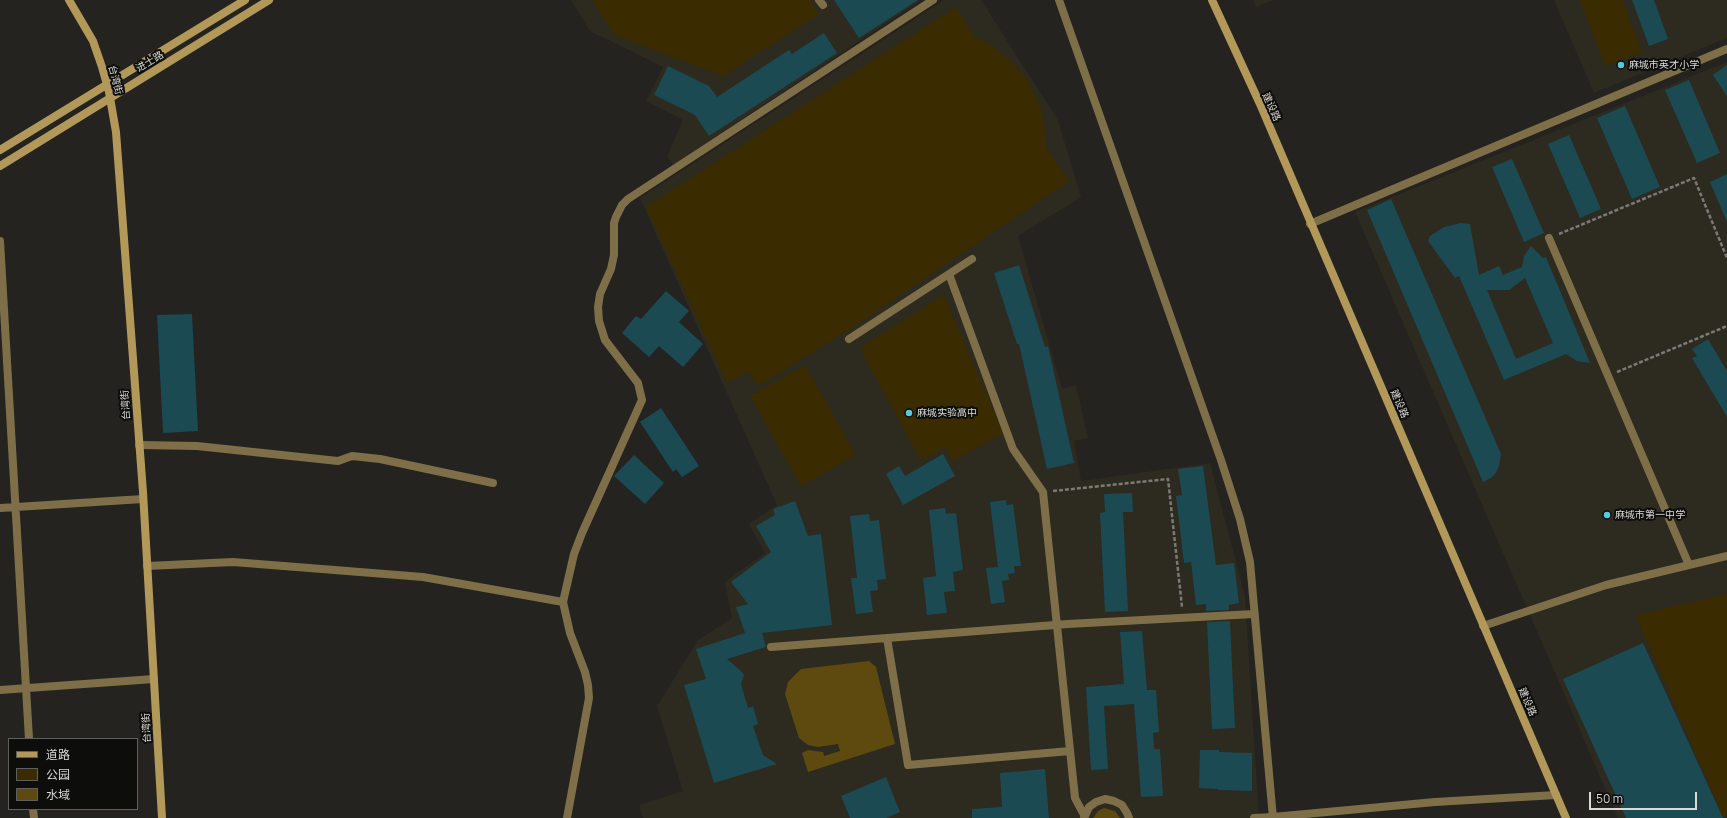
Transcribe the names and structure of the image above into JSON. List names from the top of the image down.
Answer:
{
  "streets": {
    "main road": ["进士路", "台湾街", "建设路"]
  },
  "crossings": [
    ["进士路", "台湾街"]
  ],
  "places": ["麻城市英才小学", "麻城实验高中", "麻城市第一中学"],
  "legend": ["道路", "公园", "水域"],
  "scale_bar": "50 m"
}
